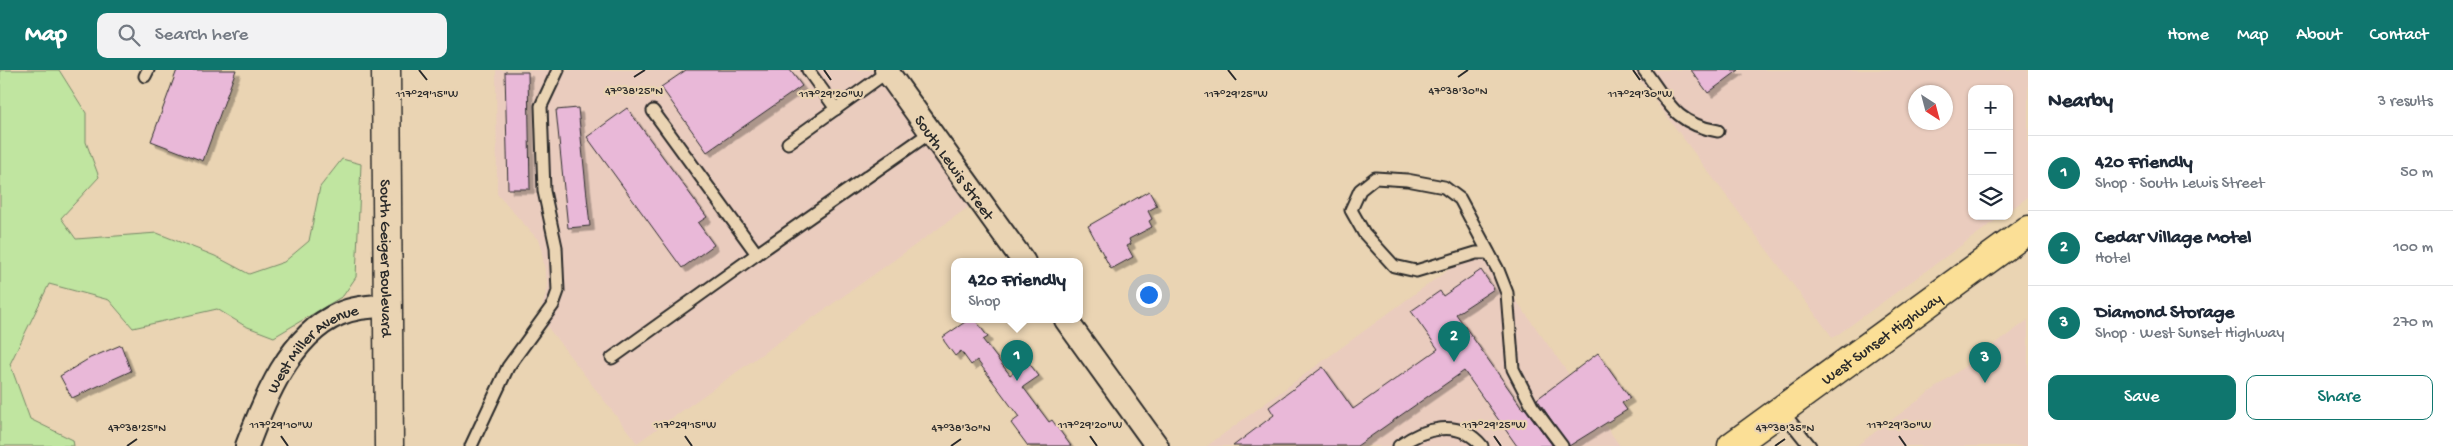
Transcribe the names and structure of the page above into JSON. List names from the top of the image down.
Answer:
{
  "streets": {
    "main road": ["West Sunset Highway"],
    "street": ["South Lewis Street", "South Geiger Boulevard", "West Miller Avenue"]
  },
  "crossings": [
    ["South Geiger Boulevard", "West Miller Avenue"]
  ],
  "north": "bottom right",
  "page": {
    "header": "Map",
    "search": "Search here",
    "nav": [
      "Home",
      "Map",
      "About",
      "Contact"
    ],
    "heading": ["Nearby", "3 results"],
    "map_buttons": ["+", "−"],
    "list": [
      {
        "mark": "1",
        "name": "420 Friendly",
        "note": "Shop · South Lewis Street",
        "value": "50 m"
      },
      {
        "mark": "2",
        "name": "Cedar Village Motel",
        "note": "Hotel",
        "value": "100 m"
      },
      {
        "mark": "3",
        "name": "Diamond Storage",
        "note": "Shop · West Sunset Highway",
        "value": "270 m"
      }
    ],
    "popup": ["420 Friendly", "Shop"],
    "pins": ["2", "1", "3"],
    "buttons": ["Save", "Share"]
  },
  "coordinates": [
    "47°38'25\"N",
    "47°38'30\"N",
    "117°29'15\"W",
    "117°29'20\"W",
    "117°29'25\"W",
    "117°29'30\"W",
    "117°29'10\"W",
    "47°38'35\"N"
  ]
}
